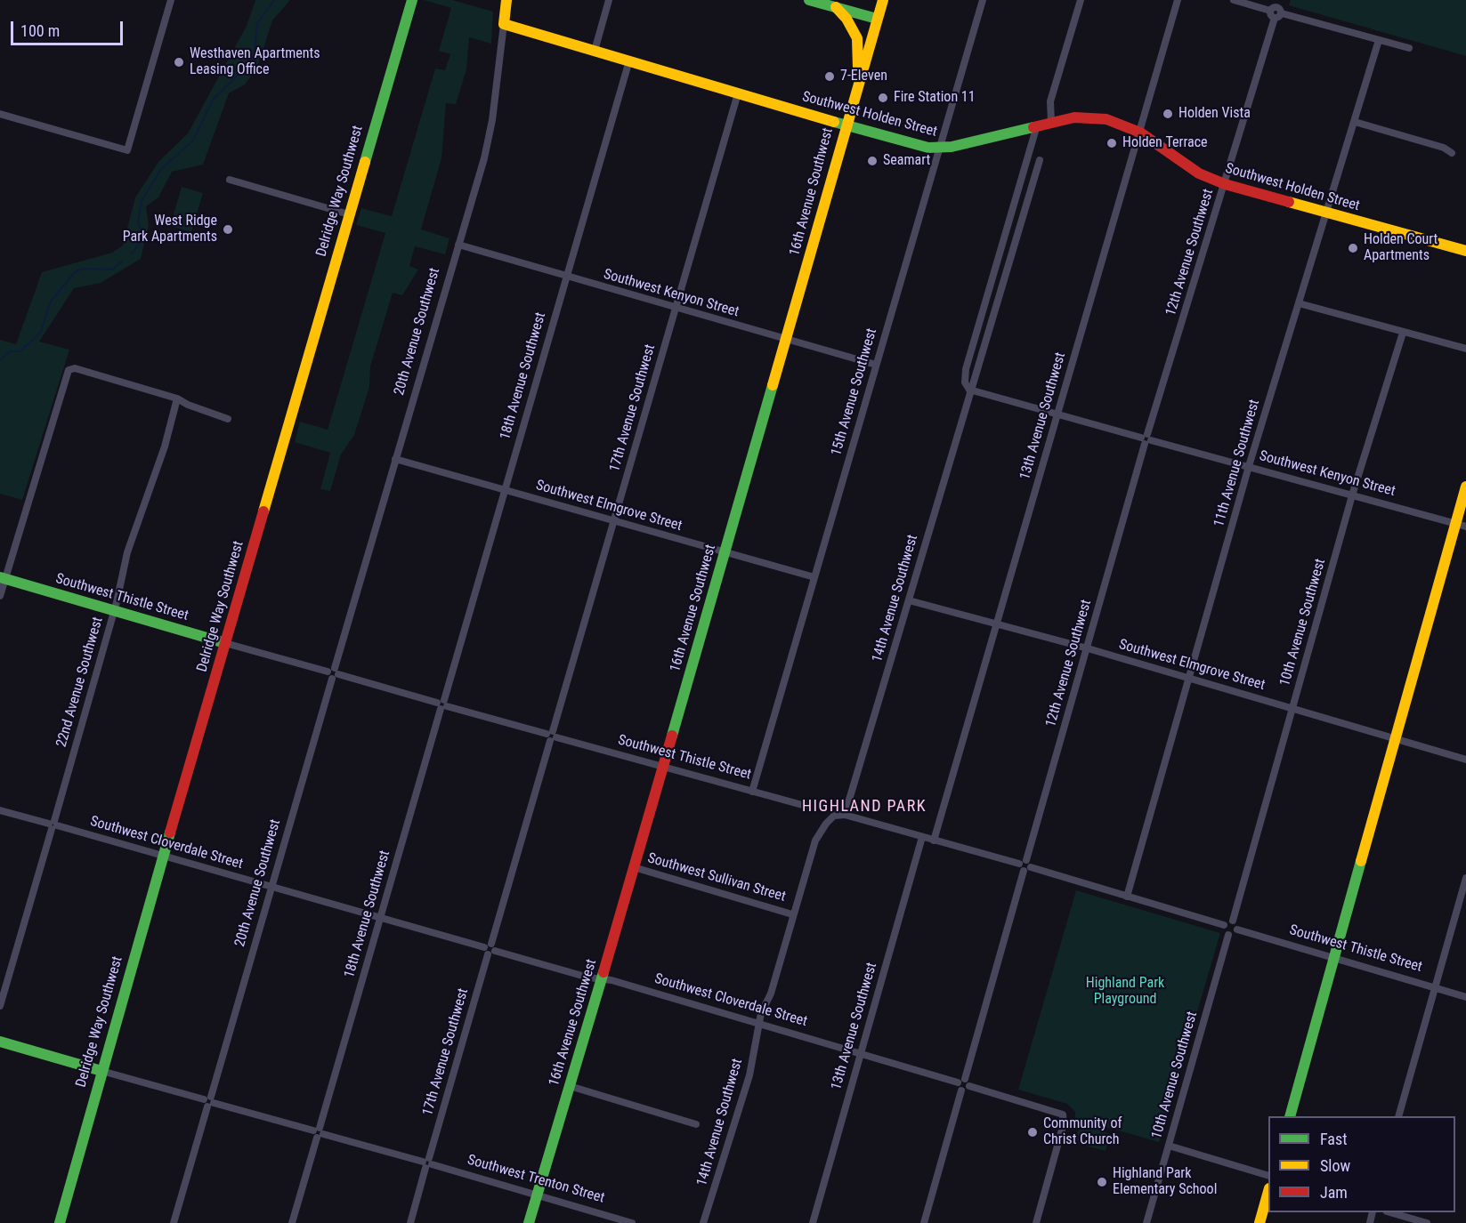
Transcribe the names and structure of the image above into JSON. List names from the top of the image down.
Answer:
{
  "streets": {
    "street": [
      "Southwest Holden Street",
      "Delridge Way Southwest",
      "16th Avenue Southwest",
      "12th Avenue Southwest",
      "Southwest Kenyon Street",
      "20th Avenue Southwest",
      "18th Avenue Southwest",
      "15th Avenue Southwest",
      "17th Avenue Southwest",
      "13th Avenue Southwest",
      "11th Avenue Southwest",
      "Southwest Elmgrove Street",
      "Southwest Thistle Street",
      "14th Avenue Southwest",
      "10th Avenue Southwest",
      "22nd Avenue Southwest",
      "Southwest Cloverdale Street",
      "Southwest Sullivan Street",
      "Southwest Trenton Street"
    ]
  },
  "crossings": [
    ["Southwest Holden Street", "16th Avenue Southwest"],
    ["Southwest Holden Street", "12th Avenue Southwest"],
    ["Southwest Holden Street", "20th Avenue Southwest"],
    ["Southwest Holden Street", "18th Avenue Southwest"],
    ["Southwest Holden Street", "15th Avenue Southwest"],
    ["Southwest Holden Street", "17th Avenue Southwest"],
    ["Southwest Holden Street", "13th Avenue Southwest"],
    ["Southwest Holden Street", "11th Avenue Southwest"],
    ["Southwest Holden Street", "14th Avenue Southwest"],
    ["Delridge Way Southwest", "Southwest Thistle Street"],
    ["Delridge Way Southwest", "Southwest Cloverdale Street"],
    ["Delridge Way Southwest", "Southwest Trenton Street"],
    ["16th Avenue Southwest", "Southwest Kenyon Street"],
    ["16th Avenue Southwest", "Southwest Elmgrove Street"],
    ["16th Avenue Southwest", "Southwest Thistle Street"],
    ["16th Avenue Southwest", "Southwest Cloverdale Street"],
    ["16th Avenue Southwest", "Southwest Sullivan Street"],
    ["16th Avenue Southwest", "Southwest Trenton Street"],
    ["12th Avenue Southwest", "Southwest Kenyon Street"],
    ["12th Avenue Southwest", "Southwest Elmgrove Street"],
    ["12th Avenue Southwest", "Southwest Cloverdale Street"],
    ["Southwest Kenyon Street", "20th Avenue Southwest"],
    ["Southwest Kenyon Street", "18th Avenue Southwest"],
    ["Southwest Kenyon Street", "15th Avenue Southwest"],
    ["Southwest Kenyon Street", "17th Avenue Southwest"],
    ["Southwest Kenyon Street", "13th Avenue Southwest"],
    ["Southwest Kenyon Street", "11th Avenue Southwest"],
    ["Southwest Kenyon Street", "14th Avenue Southwest"],
    ["Southwest Kenyon Street", "10th Avenue Southwest"],
    ["20th Avenue Southwest", "Southwest Elmgrove Street"],
    ["20th Avenue Southwest", "Southwest Thistle Street"],
    ["20th Avenue Southwest", "Southwest Cloverdale Street"],
    ["20th Avenue Southwest", "Southwest Trenton Street"],
    ["18th Avenue Southwest", "Southwest Elmgrove Street"],
    ["18th Avenue Southwest", "Southwest Thistle Street"],
    ["18th Avenue Southwest", "Southwest Cloverdale Street"],
    ["18th Avenue Southwest", "Southwest Trenton Street"],
    ["15th Avenue Southwest", "Southwest Elmgrove Street"],
    ["15th Avenue Southwest", "Southwest Thistle Street"],
    ["17th Avenue Southwest", "Southwest Elmgrove Street"],
    ["17th Avenue Southwest", "Southwest Thistle Street"],
    ["17th Avenue Southwest", "Southwest Cloverdale Street"],
    ["17th Avenue Southwest", "Southwest Trenton Street"],
    ["13th Avenue Southwest", "Southwest Elmgrove Street"],
    ["13th Avenue Southwest", "Southwest Cloverdale Street"],
    ["11th Avenue Southwest", "Southwest Elmgrove Street"],
    ["Southwest Elmgrove Street", "14th Avenue Southwest"],
    ["Southwest Elmgrove Street", "10th Avenue Southwest"],
    ["Southwest Thistle Street", "10th Avenue Southwest"],
    ["Southwest Thistle Street", "22nd Avenue Southwest"],
    ["14th Avenue Southwest", "Southwest Cloverdale Street"],
    ["14th Avenue Southwest", "Southwest Sullivan Street"],
    ["22nd Avenue Southwest", "Southwest Cloverdale Street"]
  ],
  "districts": ["HIGHLAND PARK"],
  "parks": ["Highland Park Playground"],
  "places": [
    "Westhaven Apartments Leasing Office",
    "7-Eleven",
    "Fire Station 11",
    "Holden Vista",
    "Holden Terrace",
    "Seamart",
    "West Ridge Park Apartments",
    "Holden Court Apartments",
    "Community of Christ Church",
    "Highland Park Elementary School"
  ],
  "legend": ["Fast", "Slow", "Jam"],
  "scale_bar": "100 m"
}
